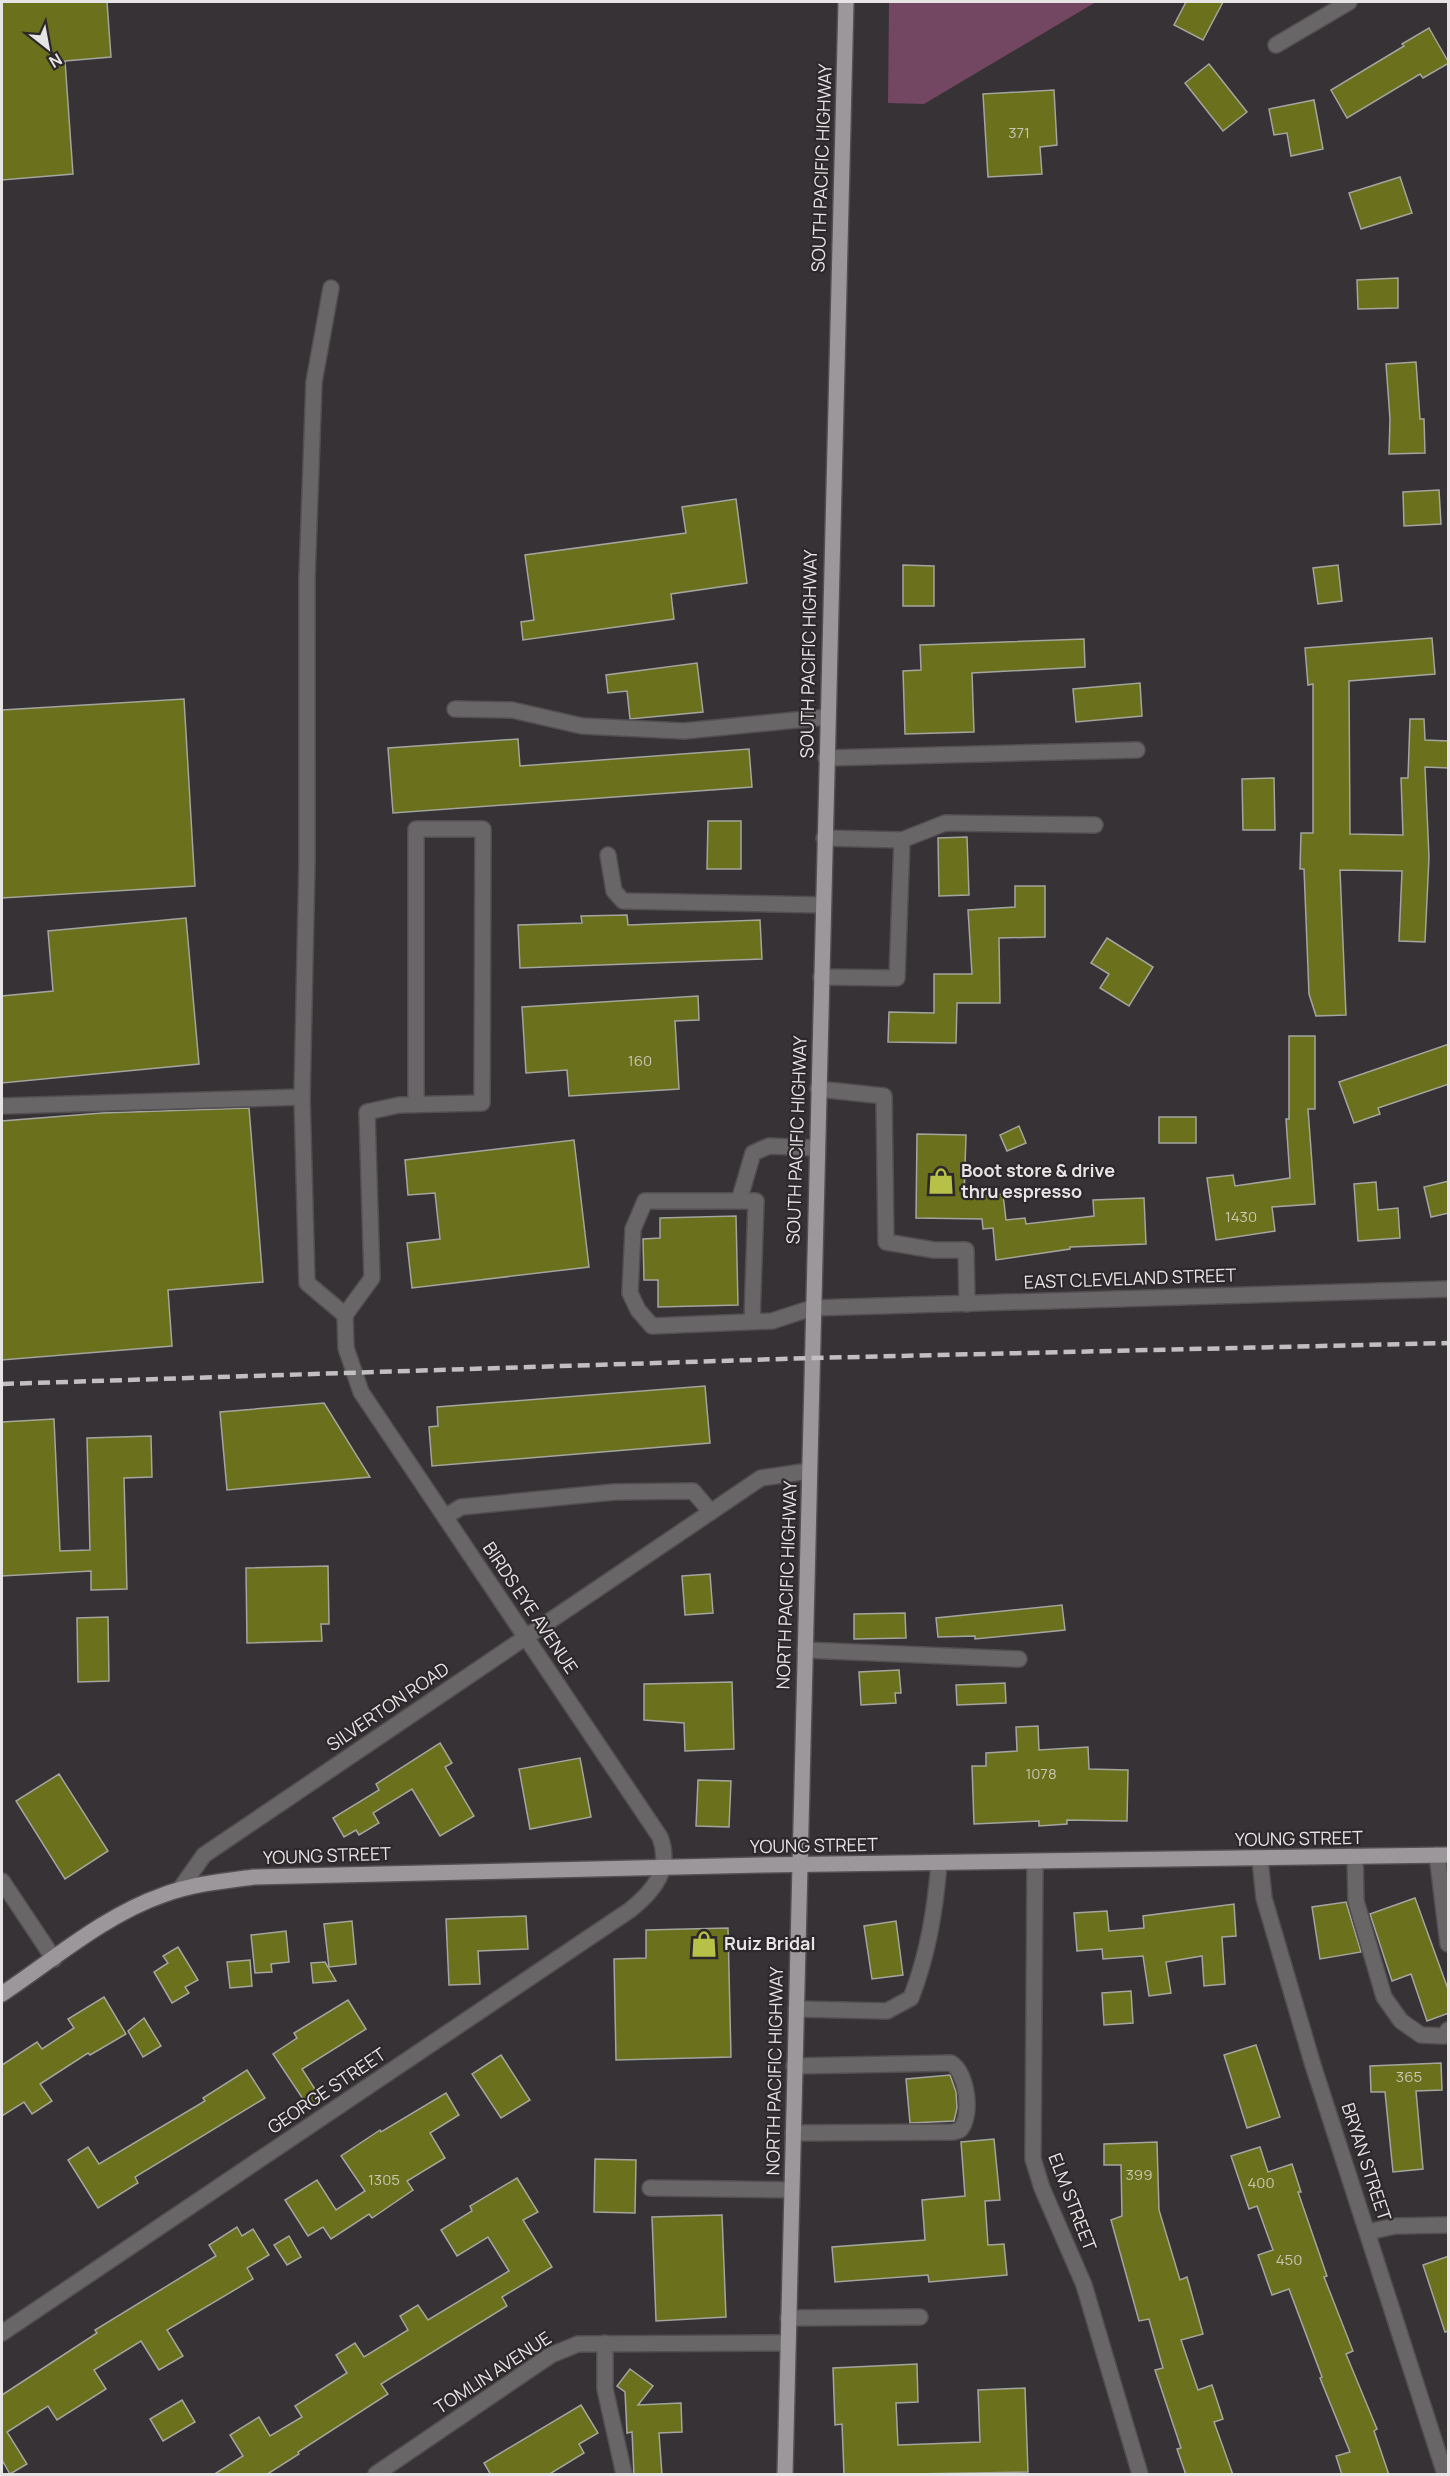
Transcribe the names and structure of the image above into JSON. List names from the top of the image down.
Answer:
{
  "streets": {
    "main road": ["SOUTH PACIFIC HIGHWAY", "NORTH PACIFIC HIGHWAY", "YOUNG STREET"],
    "street": [
      "EAST CLEVELAND STREET",
      "BIRDS EYE AVENUE",
      "SILVERTON ROAD",
      "GEORGE STREET",
      "BRYAN STREET",
      "ELM STREET",
      "TOMLIN AVENUE"
    ]
  },
  "crossings": [
    ["SOUTH PACIFIC HIGHWAY", "EAST CLEVELAND STREET"],
    ["SOUTH PACIFIC HIGHWAY", "NORTH PACIFIC HIGHWAY"],
    ["EAST CLEVELAND STREET", "NORTH PACIFIC HIGHWAY"],
    ["NORTH PACIFIC HIGHWAY", "SILVERTON ROAD"],
    ["NORTH PACIFIC HIGHWAY", "YOUNG STREET"],
    ["NORTH PACIFIC HIGHWAY", "TOMLIN AVENUE"],
    ["BIRDS EYE AVENUE", "SILVERTON ROAD"],
    ["BIRDS EYE AVENUE", "YOUNG STREET"],
    ["BIRDS EYE AVENUE", "GEORGE STREET"],
    ["SILVERTON ROAD", "YOUNG STREET"],
    ["YOUNG STREET", "GEORGE STREET"],
    ["YOUNG STREET", "BRYAN STREET"],
    ["YOUNG STREET", "ELM STREET"]
  ],
  "places": {
    "shop": ["Boot store & drive thru espresso", "Ruiz Bridal"]
  },
  "house_numbers": [
    "371",
    "160",
    "1430",
    "1078",
    "365",
    "399",
    "1305",
    "400",
    "450"
  ],
  "north": "bottom right"
}
